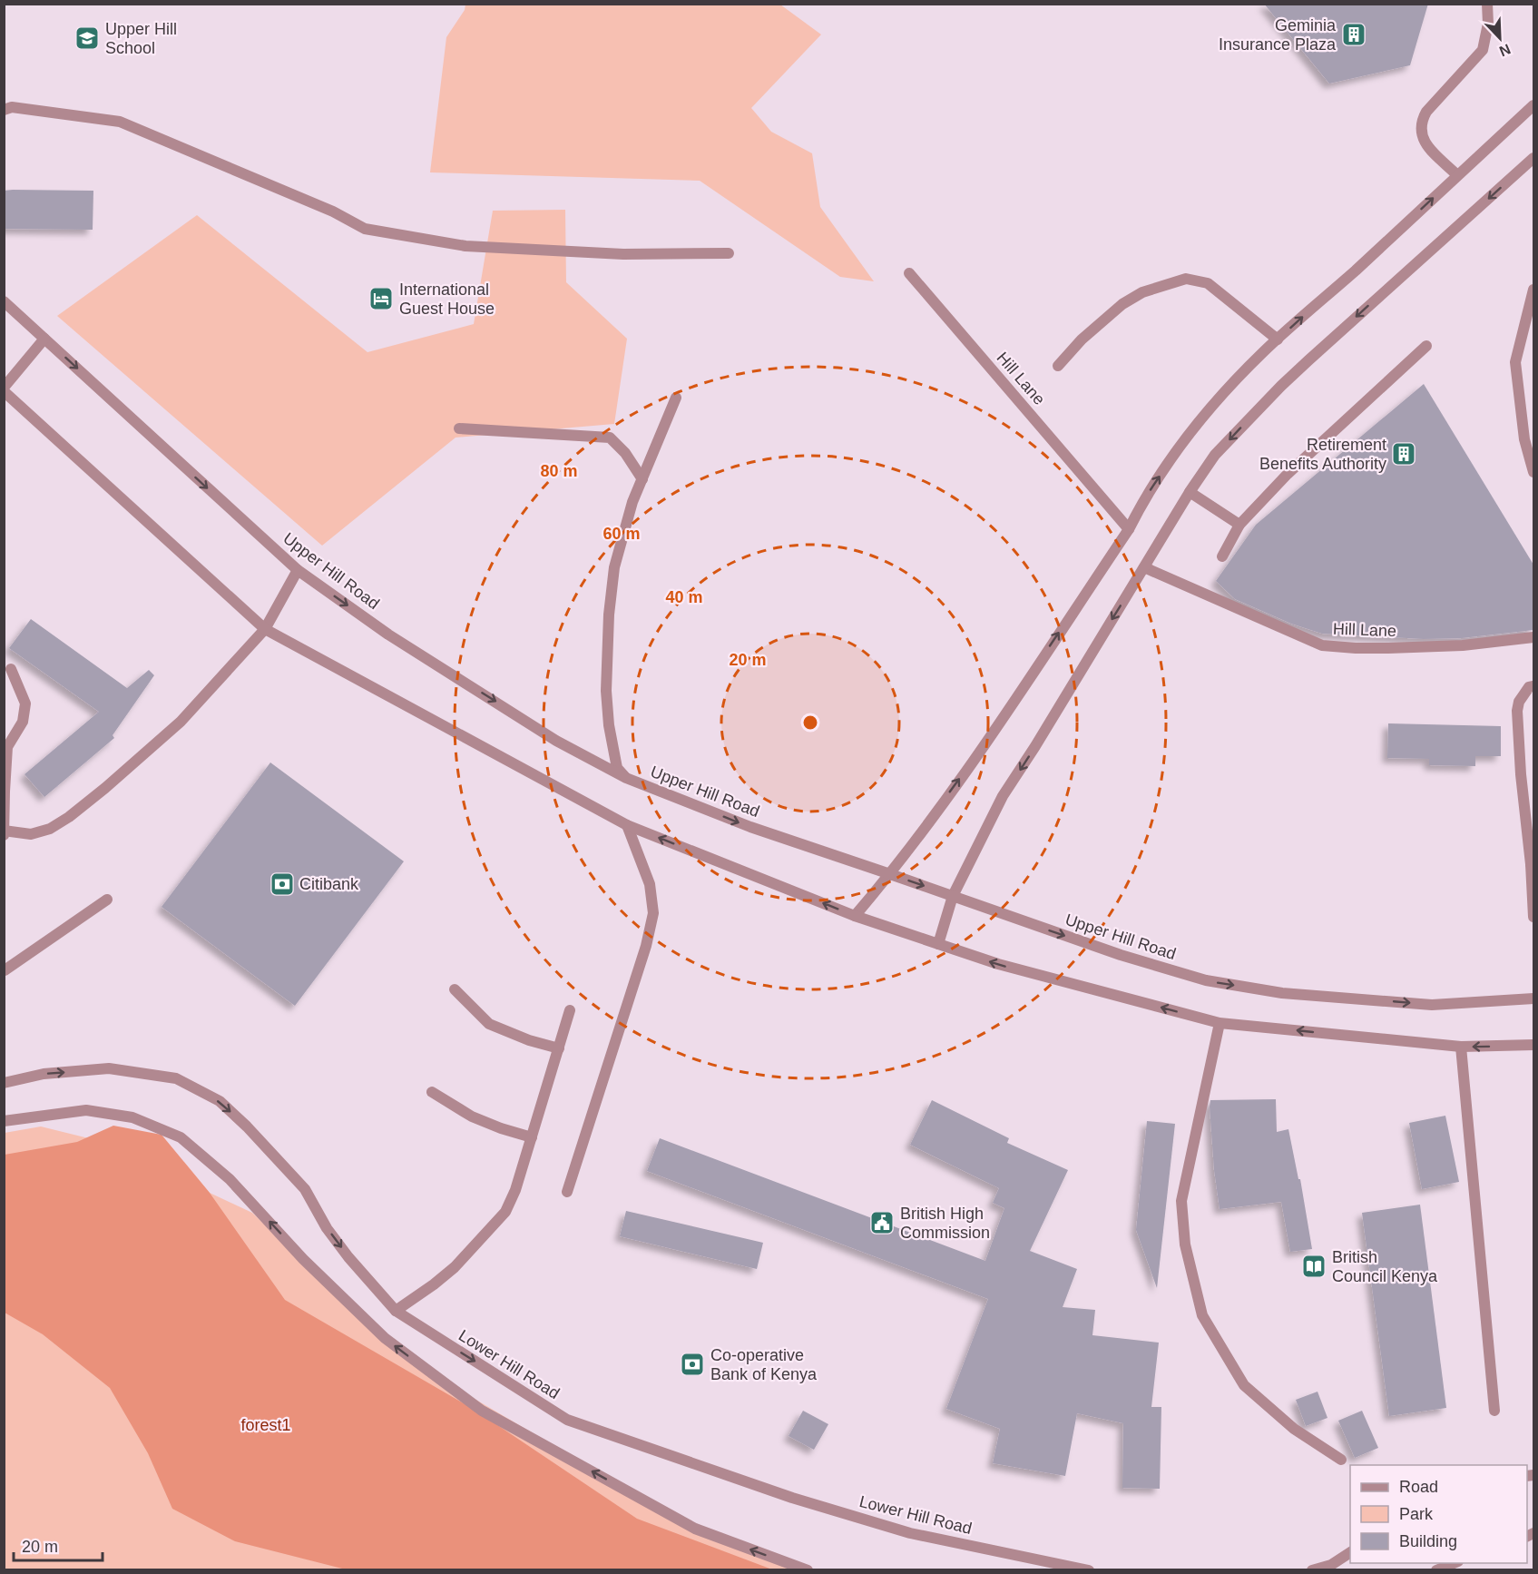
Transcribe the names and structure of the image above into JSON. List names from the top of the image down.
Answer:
{
  "streets": {
    "street": ["Hill Lane", "Upper Hill Road", "Lower Hill Road"]
  },
  "parks": ["forest1"],
  "places": {
    "building": ["Geminia Insurance Plaza", "Retirement Benefits Authority"],
    "school or university": ["Upper Hill School"],
    "hotel": ["International Guest House"],
    "bank": ["Citibank", "Co-operative Bank of Kenya"],
    "public building": ["British High Commission"],
    "library": ["British Council Kenya"]
  },
  "legend": ["Road", "Park", "Building"],
  "scale_bar": "20 m",
  "north": "bottom right",
  "rings": [
    "80 m",
    "60 m",
    "40 m",
    "20 m"
  ]
}
